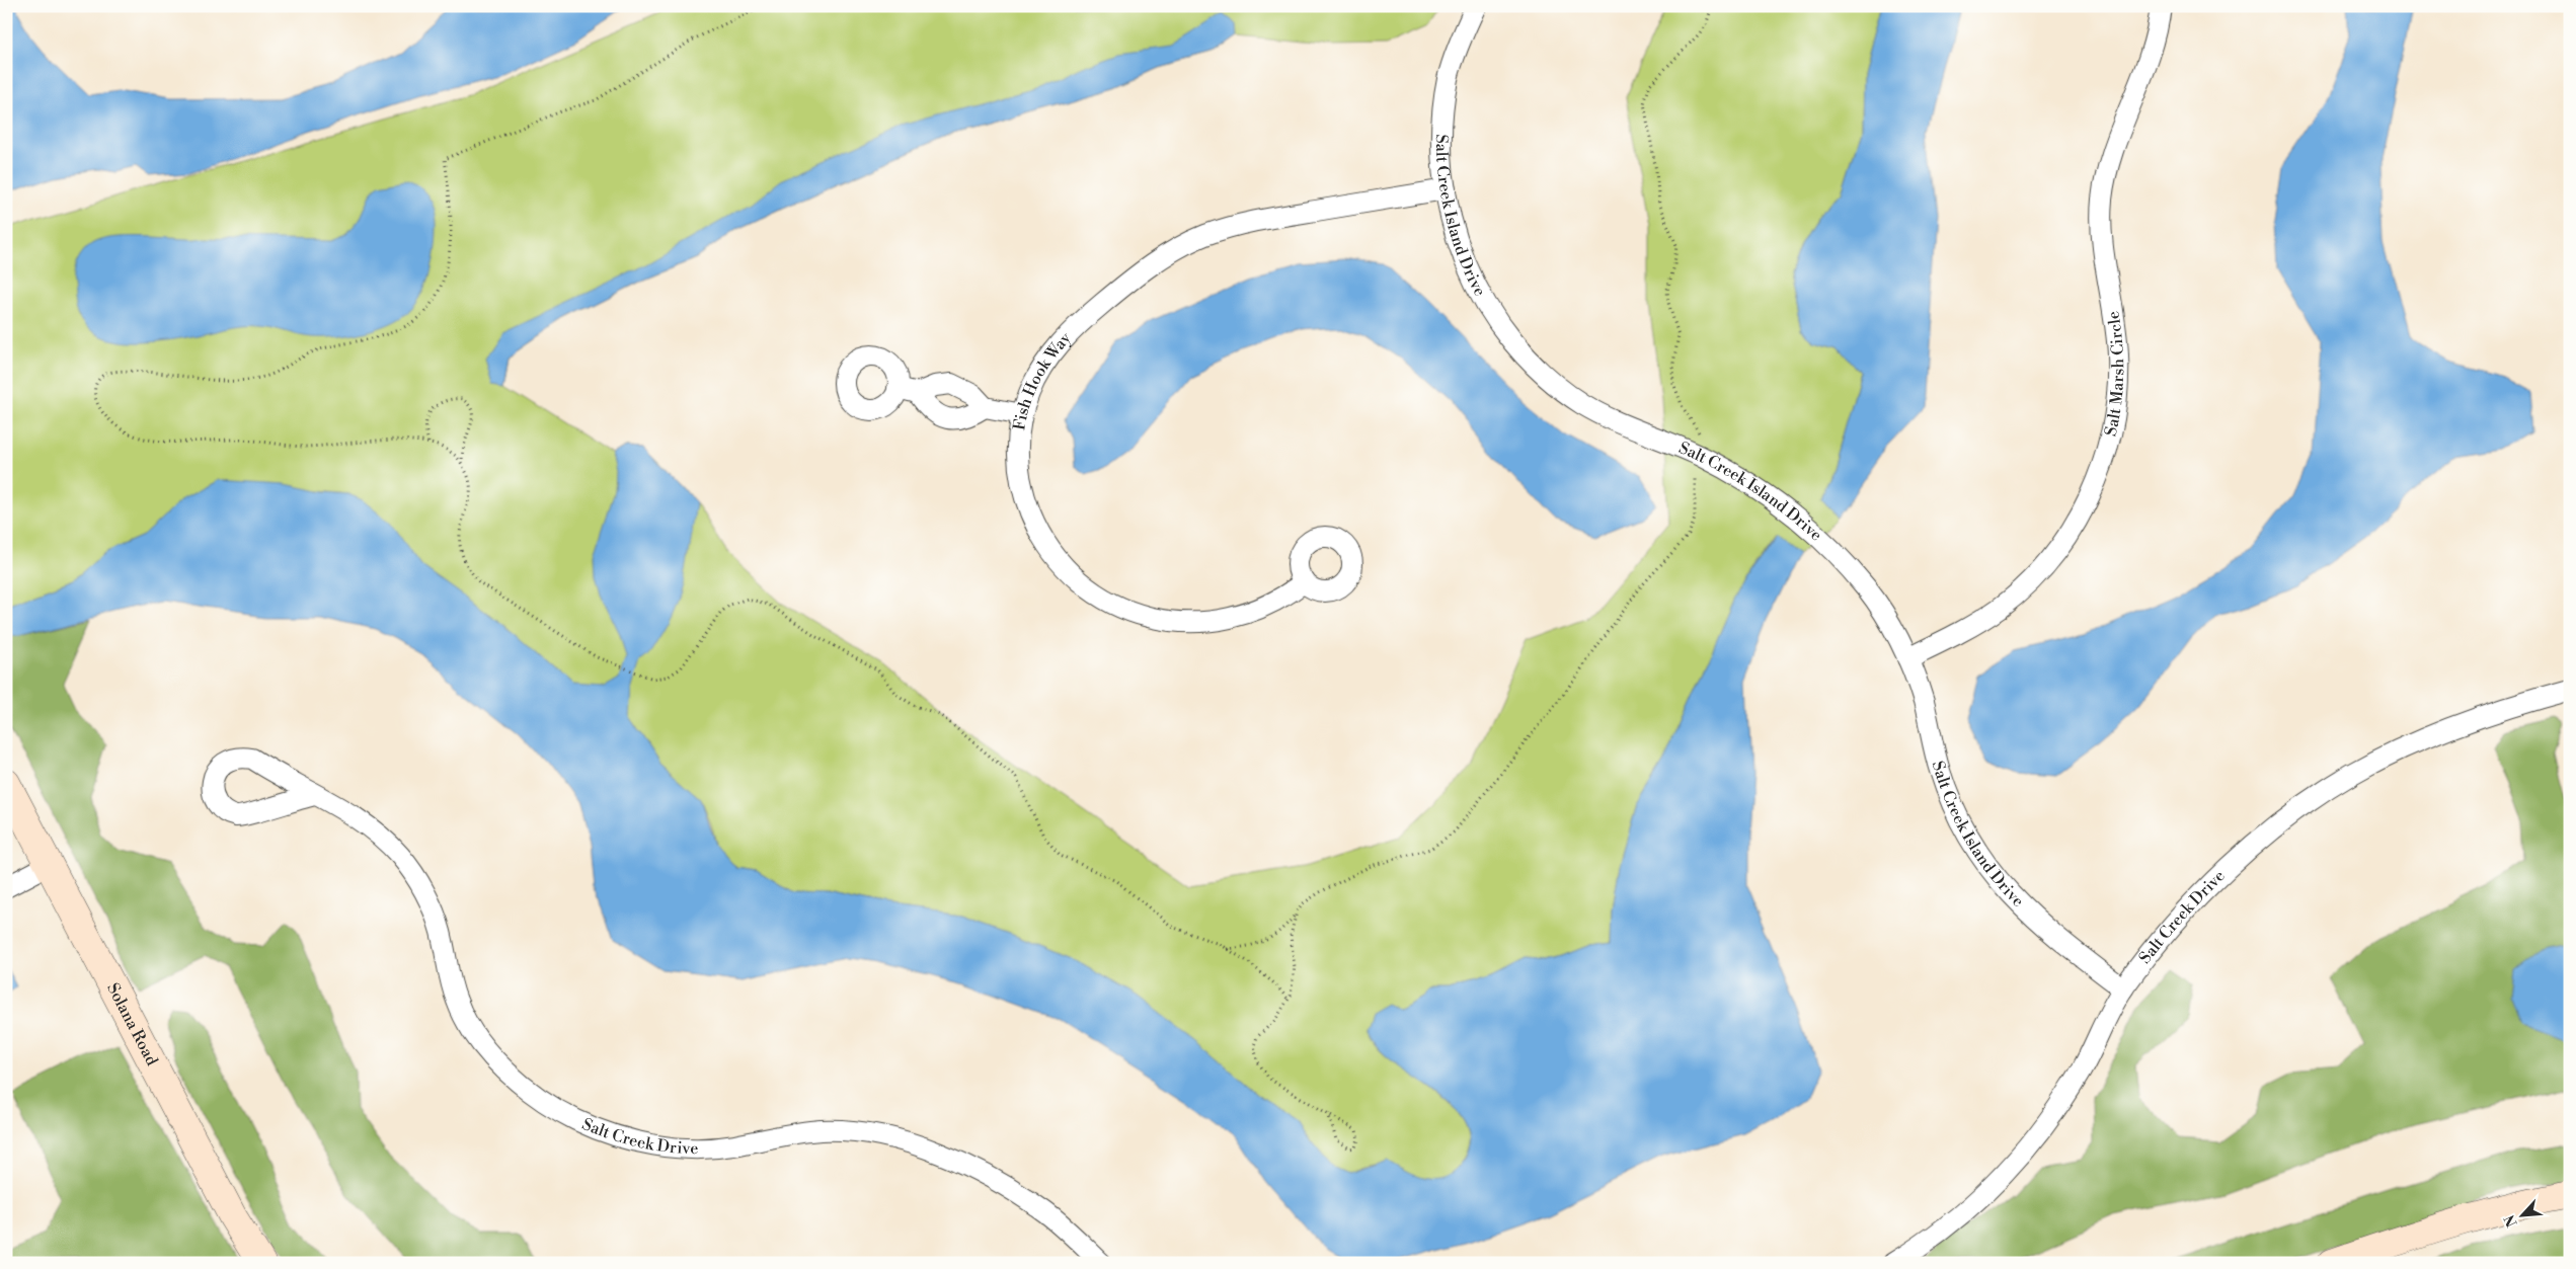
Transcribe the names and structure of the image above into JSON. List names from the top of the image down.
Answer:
{
  "streets": {
    "street": [
      "Salt Creek Island Drive",
      "Salt Marsh Circle",
      "Fish Hook Way",
      "Salt Creek Drive",
      "Solana Road"
    ]
  },
  "crossings": [
    ["Salt Creek Island Drive", "Salt Marsh Circle"],
    ["Salt Creek Island Drive", "Fish Hook Way"],
    ["Salt Creek Island Drive", "Salt Creek Drive"]
  ],
  "north": "bottom left"
}
